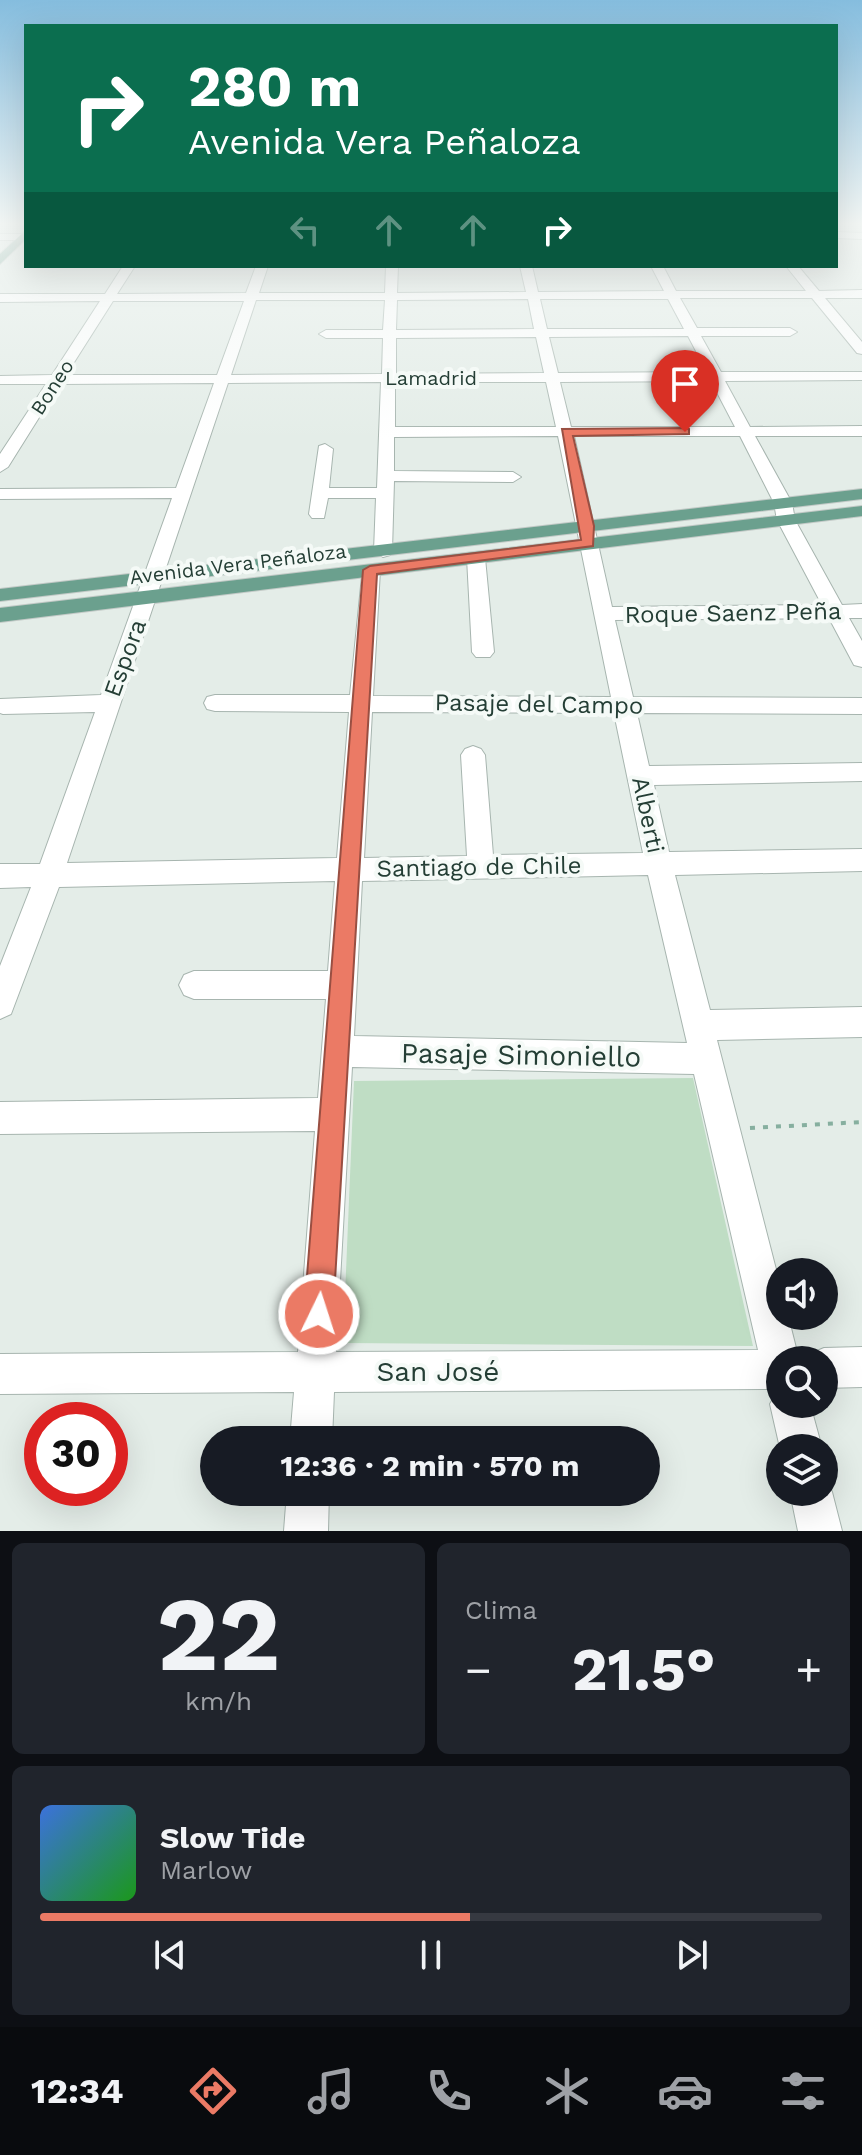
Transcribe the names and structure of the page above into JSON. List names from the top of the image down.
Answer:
{
  "streets": {
    "main road": ["Avenida Vera Peñaloza"],
    "street": [
      "Lamadrid",
      "Boneo",
      "Roque Saenz Peña",
      "Espora",
      "Pasaje del Campo",
      "Alberti",
      "Santiago de Chile",
      "Pasaje Simoniello",
      "San José"
    ]
  },
  "crossings": [
    ["Lamadrid", "Boneo"],
    ["Lamadrid", "Espora"],
    ["Lamadrid", "Alberti"],
    ["Avenida Vera Peñaloza", "Espora"],
    ["Avenida Vera Peñaloza", "Alberti"],
    ["Roque Saenz Peña", "Alberti"],
    ["Espora", "Santiago de Chile"],
    ["Pasaje del Campo", "Alberti"],
    ["Alberti", "Santiago de Chile"],
    ["Alberti", "Pasaje Simoniello"]
  ],
  "page": {
    "turn": ["280 m", "Avenida Vera Peñaloza"],
    "limit": "30",
    "trip": "12:36 · 2 min · 570 m",
    "tile": [
      ["22", "km/h"],
      "Clima"
    ],
    "heat": ["−", "21.5°", "+"],
    "song": ["Slow Tide", "Marlow"],
    "tabs": "12:34"
  }
}
